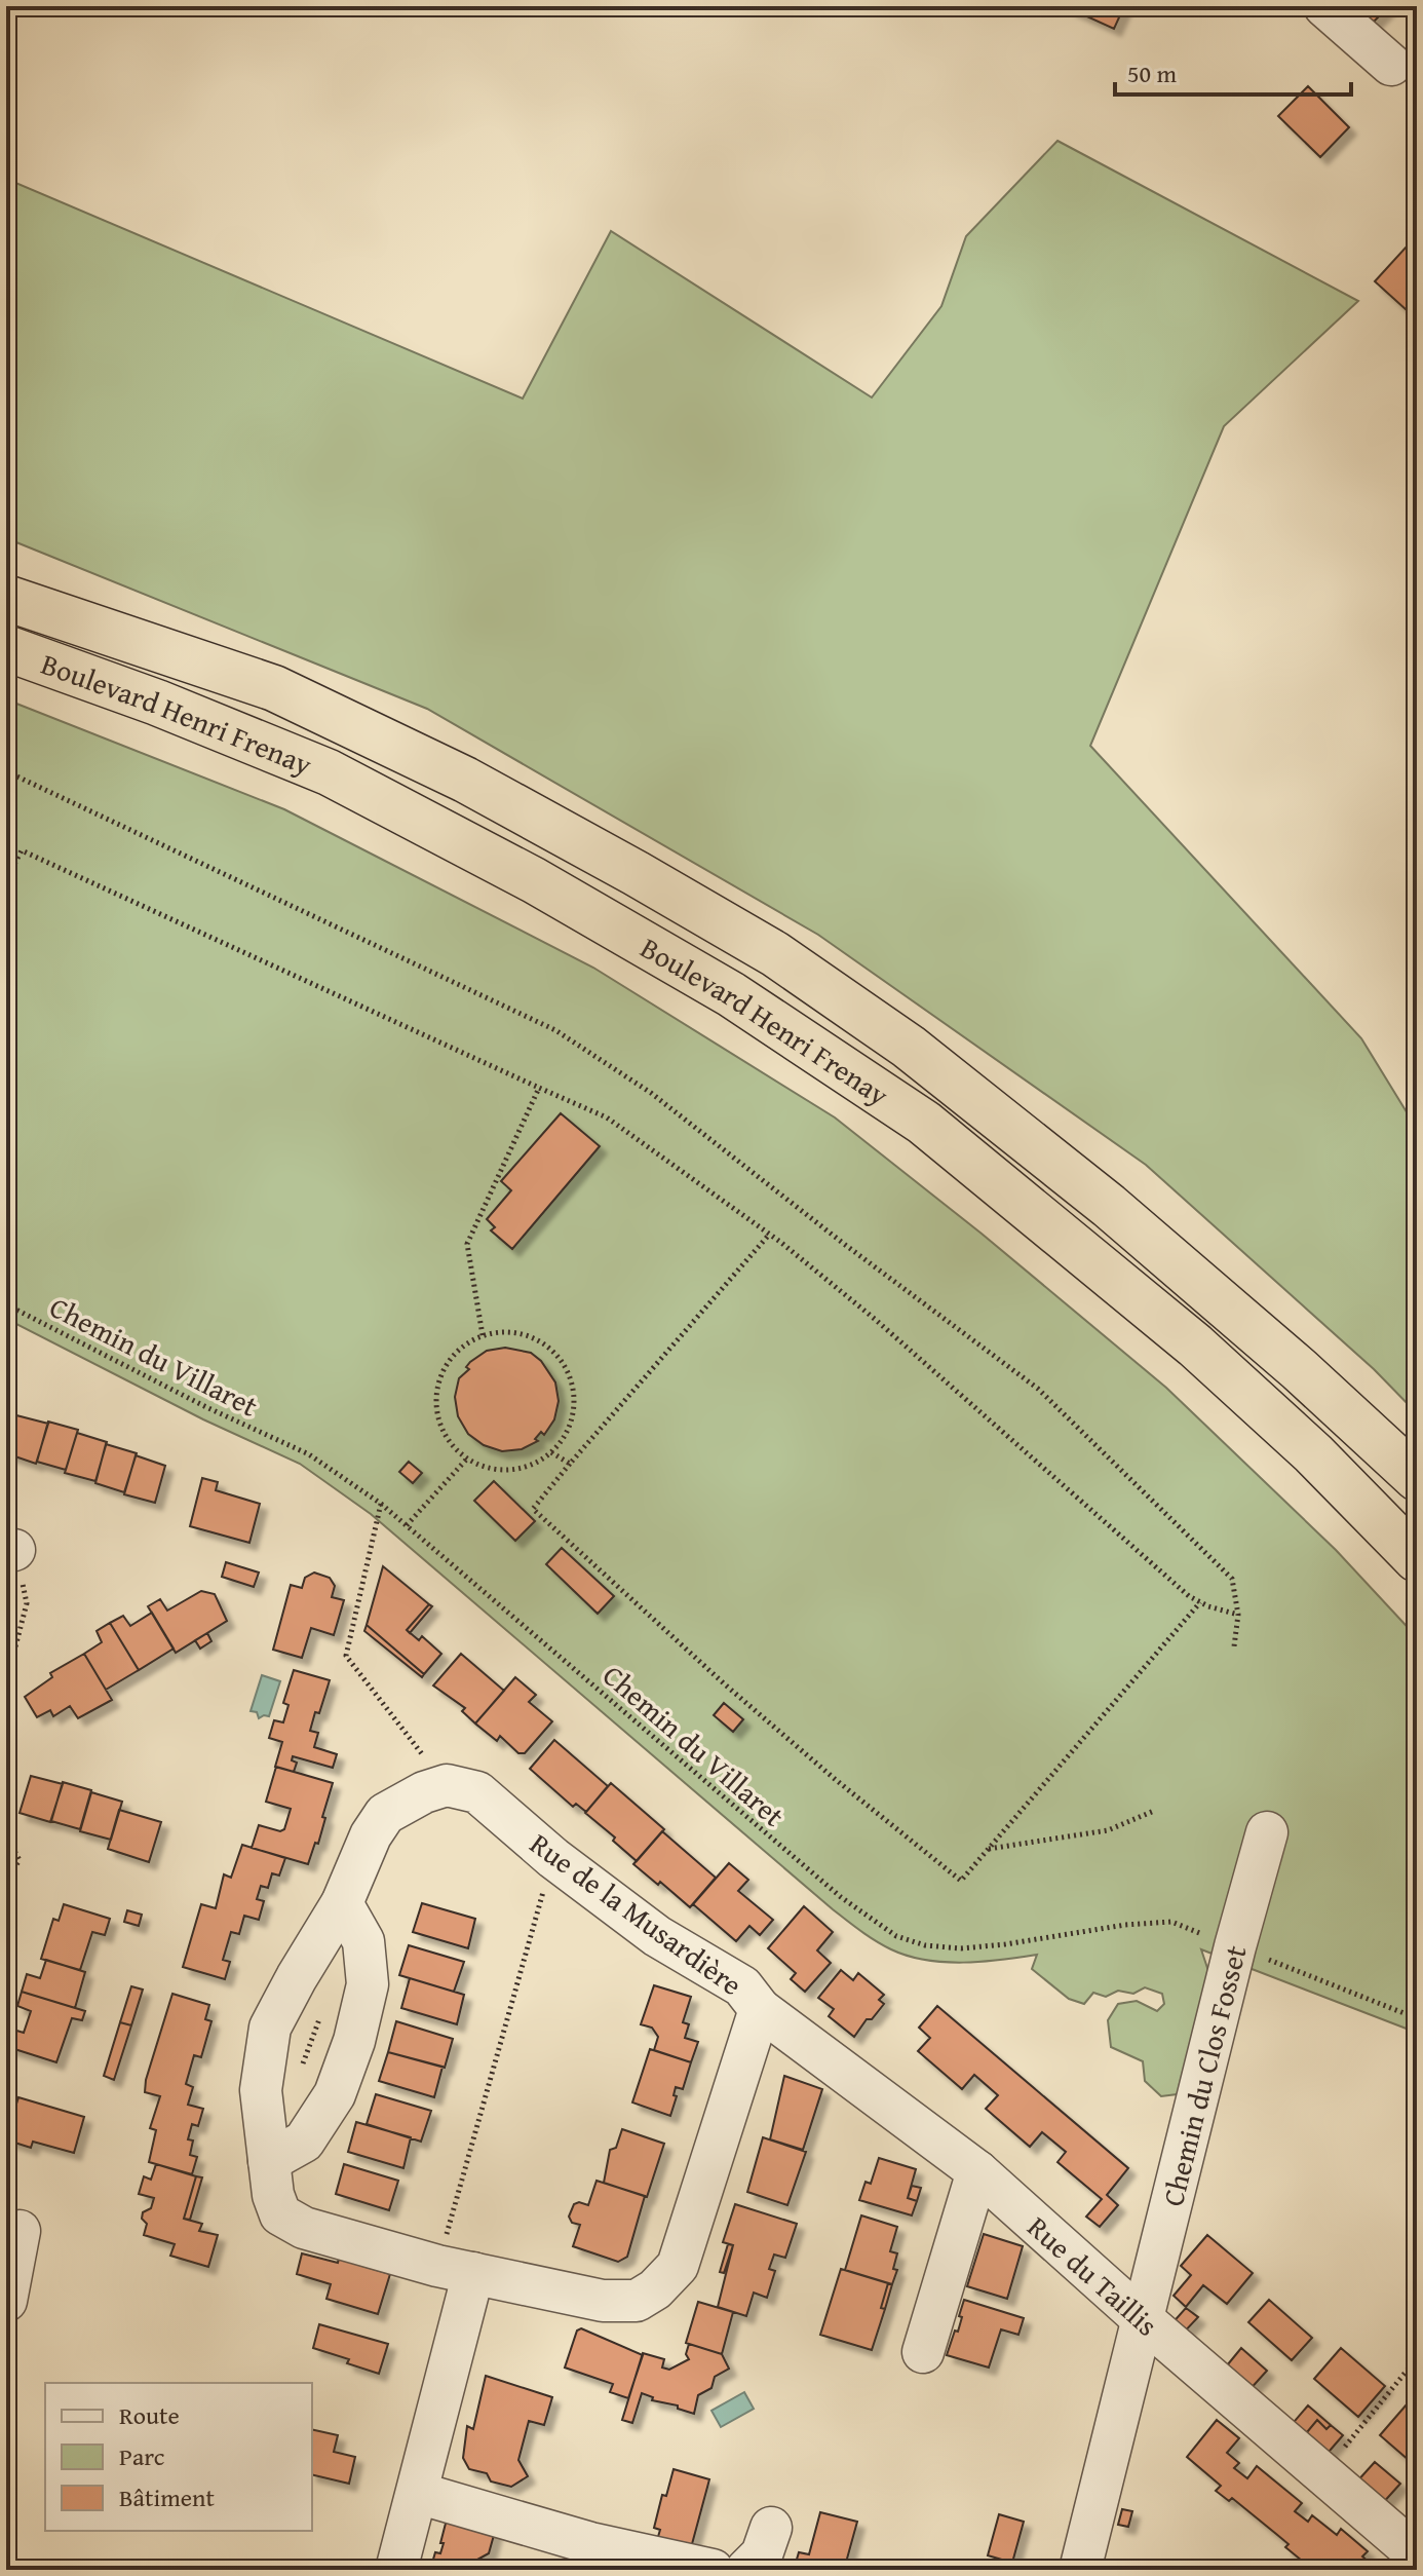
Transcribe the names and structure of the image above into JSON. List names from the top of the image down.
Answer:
{
  "streets": {
    "highway": ["Boulevard Henri Frenay"],
    "street": ["Rue de la Musardière", "Chemin du Clos Fosset", "Rue du Taillis"],
    "path": ["Chemin du Villaret"]
  },
  "crossings": [
    ["Chemin du Villaret", "Chemin du Clos Fosset"],
    ["Rue de la Musardière", "Rue du Taillis"],
    ["Chemin du Clos Fosset", "Rue du Taillis"]
  ],
  "legend": ["Route", "Parc", "Bâtiment"],
  "scale_bar": "50 m"
}
